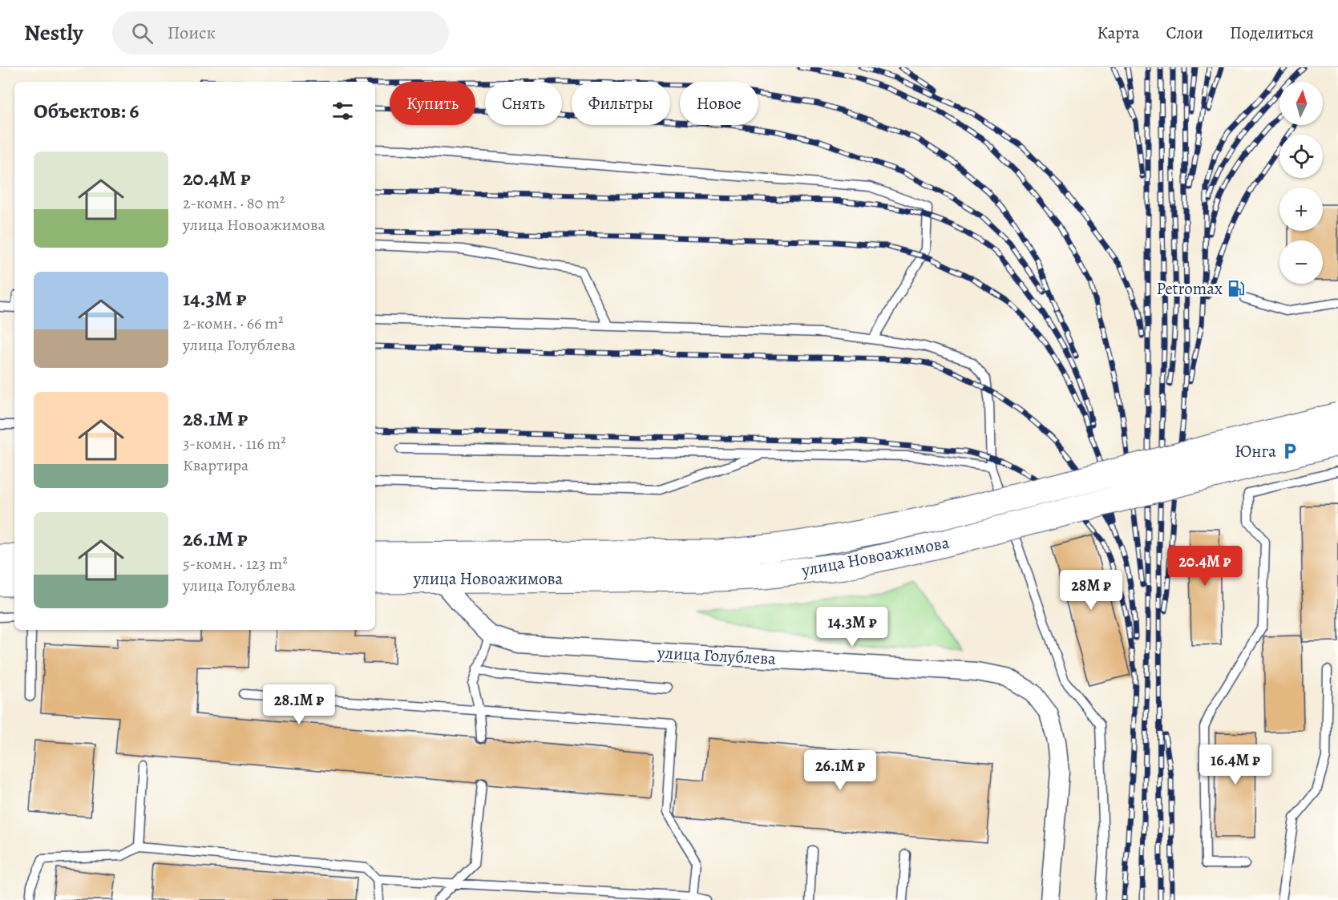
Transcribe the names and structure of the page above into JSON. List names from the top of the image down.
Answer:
{
  "streets": {
    "main road": ["улица Новоажимова"],
    "street": ["улица Голублева"]
  },
  "crossings": [
    ["улица Новоажимова", "улица Голублева"]
  ],
  "places": {
    "fuel station": ["Petromax"],
    "parking": ["Юнга"]
  },
  "north": "top",
  "page": {
    "header": "Nestly",
    "search": "Поиск",
    "nav": ["Карта", "Слои", "Поделиться"],
    "map_buttons": ["+", "−"],
    "chip": [
      "Купить",
      "Снять",
      "Фильтры",
      "Новое"
    ],
    "heading": "Объектов: 6",
    "list": [
      {
        "name": "20.4M ₽",
        "note": "2-комн. · 80 m² · улица Новоажимова"
      },
      {
        "name": "14.3M ₽",
        "note": "2-комн. · 66 m² · улица Голублева"
      },
      {
        "name": "28.1M ₽",
        "note": "3-комн. · 116 m² · Квартира"
      },
      {
        "name": "26.1M ₽",
        "note": "5-комн. · 123 m² · улица Голублева"
      }
    ],
    "price": [
      "20.4M ₽",
      "28M ₽",
      "14.3M ₽",
      "28.1M ₽",
      "16.4M ₽",
      "26.1M ₽"
    ]
  }
}
